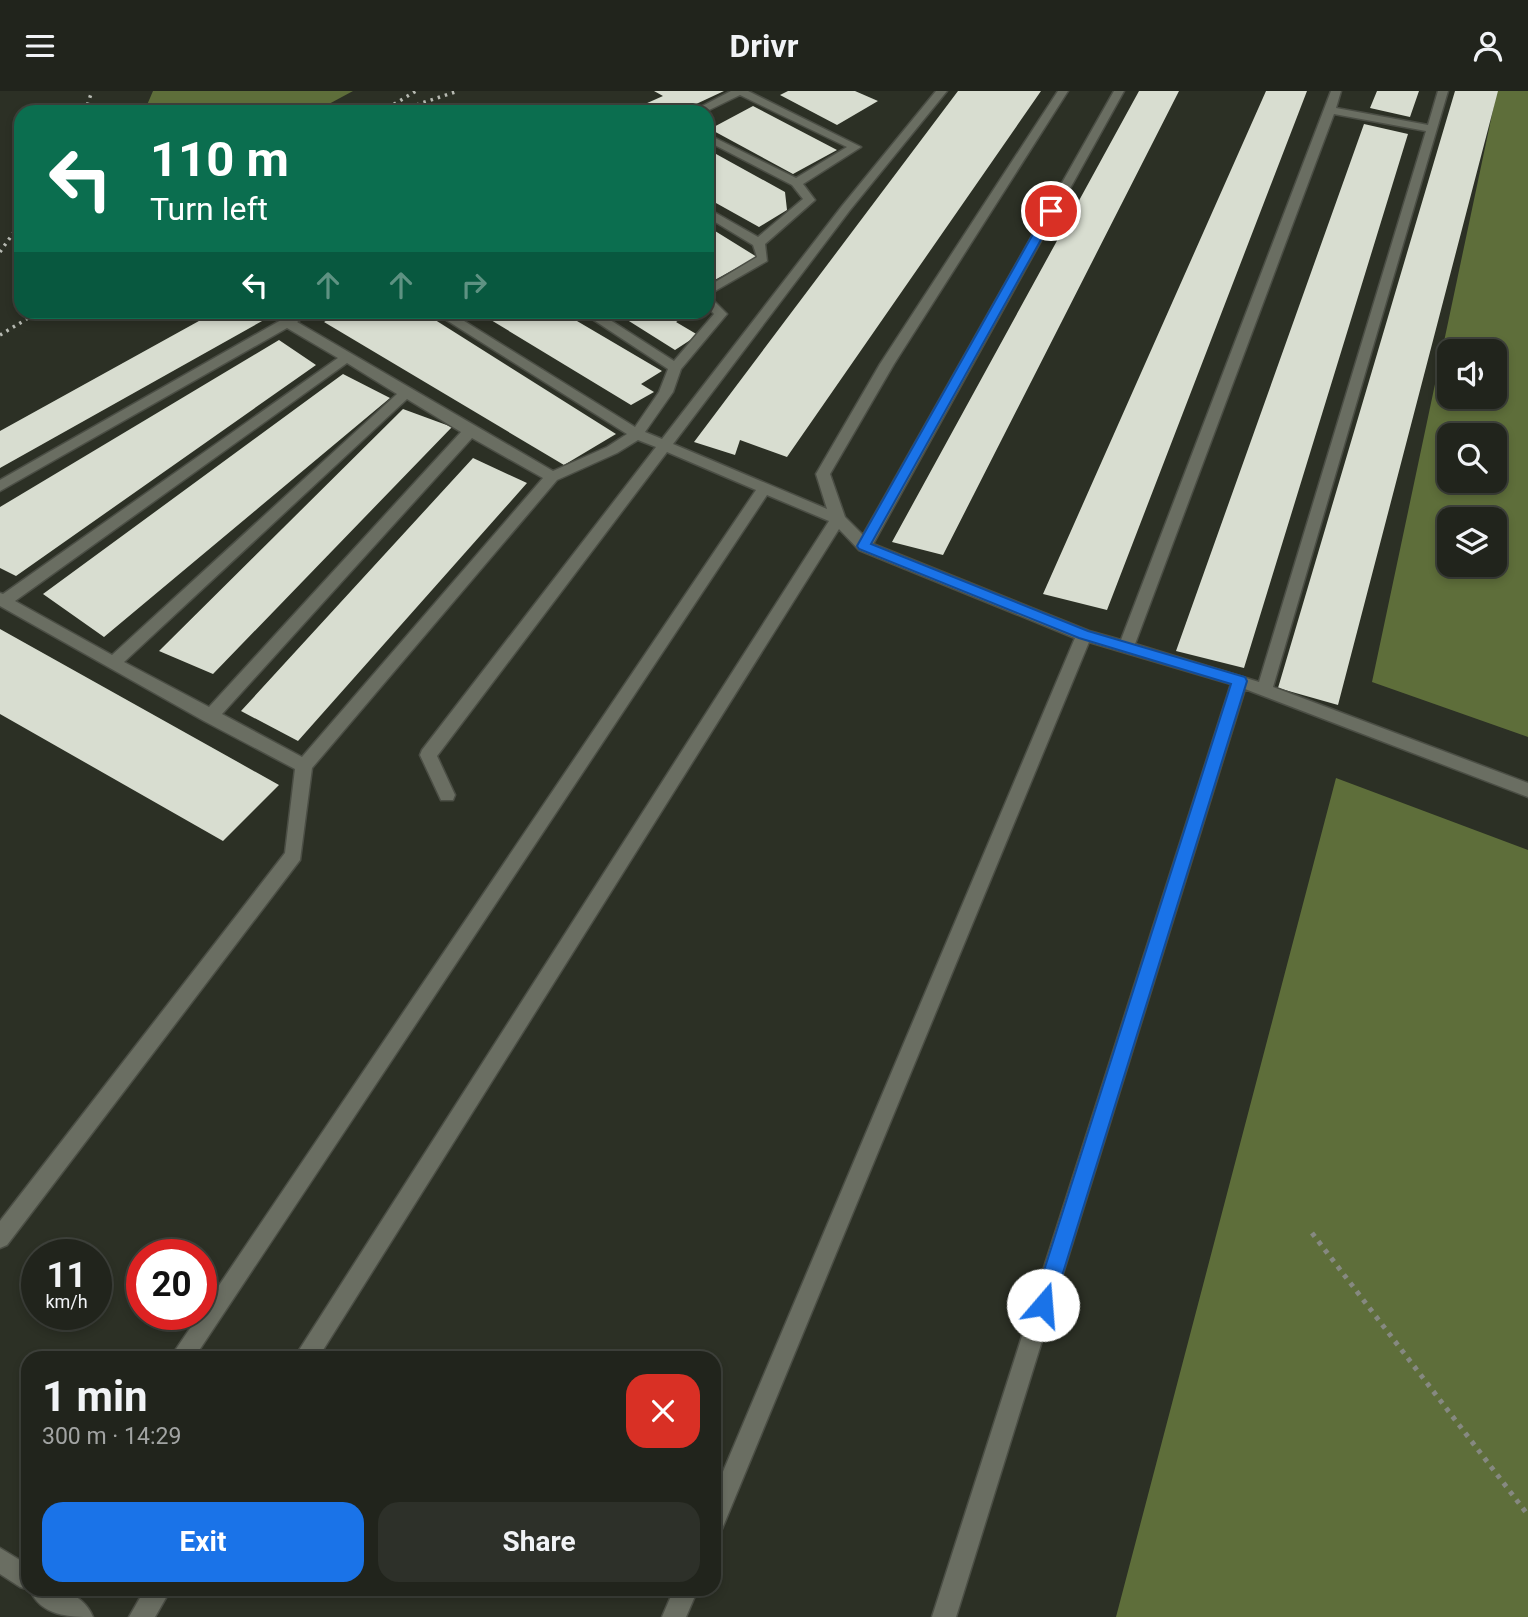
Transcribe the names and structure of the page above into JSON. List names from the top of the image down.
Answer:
{
  "page": {
    "header": "Drivr",
    "turn": ["110 m", "Turn left"],
    "speed": "11 km/h",
    "limit": "20",
    "heading": ["1 min", "300 m · 14:29"],
    "buttons": ["Exit", "Share"]
  }
}
